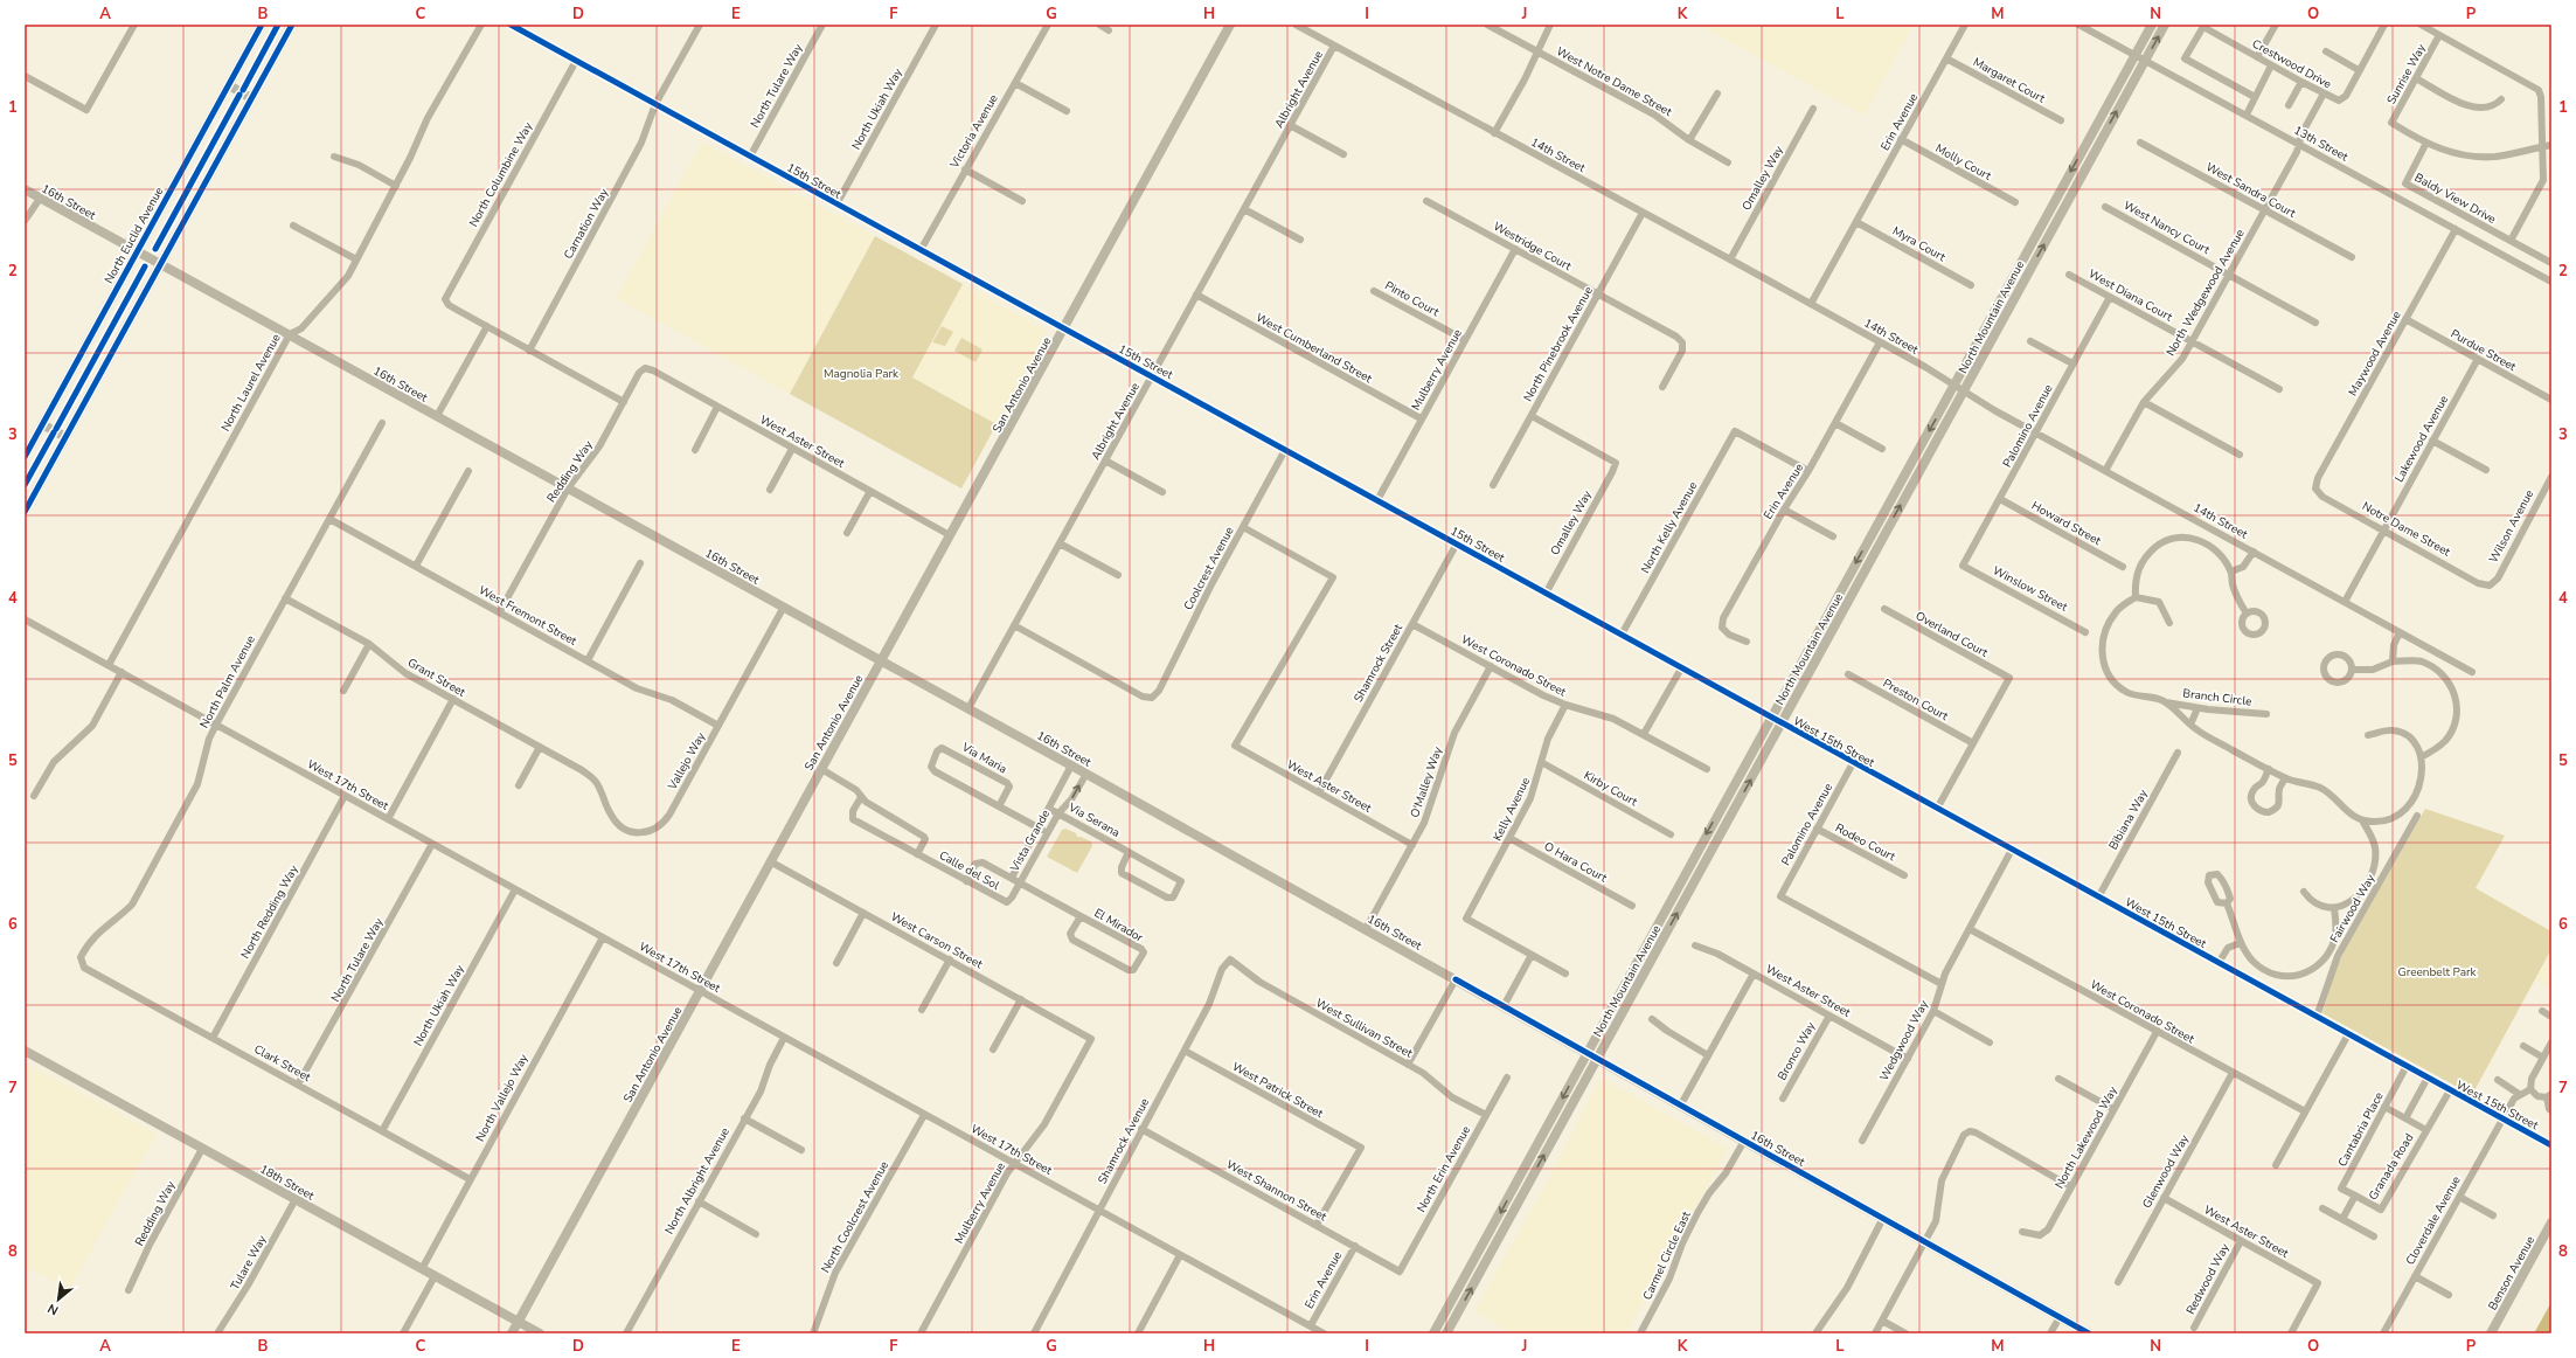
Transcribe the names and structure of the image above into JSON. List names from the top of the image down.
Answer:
{
  "streets": {
    "main road": [
      "16th Street",
      "North Euclid Avenue",
      "North Mountain Avenue",
      "San Antonio Avenue",
      "18th Street",
      "Benson Avenue"
    ],
    "street": [
      "Crestwood Drive",
      "Sunrise Way",
      "Margaret Court",
      "West Notre Dame Street",
      "North Tulare Way",
      "Albright Avenue",
      "North Ukiah Way",
      "Erin Avenue",
      "Victoria Avenue",
      "13th Street",
      "14th Street",
      "Molly Court",
      "North Columbine Way",
      "Omalley Way",
      "15th Street",
      "West Sandra Court",
      "Baldy View Drive",
      "Carnation Way",
      "West Nancy Court",
      "Myra Court",
      "Westridge Court",
      "North Wedgewood Avenue",
      "West Diana Court",
      "Pinto Court",
      "North Pinebrook Avenue",
      "West Cumberland Street",
      "Purdue Street",
      "Maywood Avenue",
      "Mulberry Avenue",
      "North Laurel Avenue",
      "Palomino Avenue",
      "Lakewood Avenue",
      "West Aster Street",
      "Redding Way",
      "Howard Street",
      "Wilson Avenue",
      "North Kelly Avenue",
      "Notre Dame Street",
      "Coolcrest Avenue",
      "Winslow Street",
      "West Fremont Street",
      "Overland Court",
      "Shamrock Street",
      "West Coronado Street",
      "Grant Street",
      "North Palm Avenue",
      "Branch Circle",
      "Preston Court",
      "West 15th Street",
      "Via Maria",
      "Vallejo Way",
      "O'Malley Way",
      "West 17th Street",
      "Kirby Court",
      "Kelly Avenue",
      "Via Serana",
      "Bibiana Way",
      "Vista Grande",
      "Rodeo Court",
      "O Hara Court",
      "Calle del Sol",
      "Fairwood Way",
      "North Redding Way",
      "El Mirador",
      "West Carson Street",
      "West Sullivan Street",
      "Wedgwood Way",
      "Bronco Way",
      "Clark Street",
      "West Patrick Street",
      "North Vallejo Way",
      "Cantabria Place",
      "North Lakewood Way",
      "Shamrock Avenue",
      "Granada Road",
      "North Erin Avenue",
      "Glenwood Way",
      "North Albright Avenue",
      "West Shannon Street",
      "North Coolcrest Avenue",
      "Cloverdale Avenue",
      "Carmel Circle East",
      "Tulare Way",
      "Redwood Way"
    ]
  },
  "crossings": [
    ["Crestwood Drive", "North Wedgewood Avenue"],
    ["Sunrise Way", "Baldy View Drive"],
    ["Margaret Court", "Erin Avenue"],
    ["North Tulare Way", "15th Street"],
    ["North Tulare Way", "West 17th Street"],
    ["North Tulare Way", "Clark Street"],
    ["Albright Avenue", "14th Street"],
    ["Albright Avenue", "15th Street"],
    ["Albright Avenue", "16th Street"],
    ["Albright Avenue", "West Cumberland Street"],
    ["Albright Avenue", "Coolcrest Avenue"],
    ["North Ukiah Way", "15th Street"],
    ["North Ukiah Way", "West 17th Street"],
    ["North Ukiah Way", "Clark Street"],
    ["Erin Avenue", "14th Street"],
    ["Erin Avenue", "Molly Court"],
    ["Erin Avenue", "Myra Court"],
    ["Erin Avenue", "North Kelly Avenue"],
    ["Erin Avenue", "West 17th Street"],
    ["Erin Avenue", "West Shannon Street"],
    ["Victoria Avenue", "15th Street"],
    ["13th Street", "North Wedgewood Avenue"],
    ["13th Street", "North Mountain Avenue"],
    ["13th Street", "Maywood Avenue"],
    ["14th Street", "Omalley Way"],
    ["14th Street", "North Wedgewood Avenue"],
    ["14th Street", "North Mountain Avenue"],
    ["14th Street", "North Pinebrook Avenue"],
    ["14th Street", "Palomino Avenue"],
    ["14th Street", "Lakewood Avenue"],
    ["North Columbine Way", "15th Street"],
    ["Omalley Way", "15th Street"],
    ["Omalley Way", "North Pinebrook Avenue"],
    ["15th Street", "Carnation Way"],
    ["15th Street", "North Mountain Avenue"],
    ["15th Street", "Mulberry Avenue"],
    ["15th Street", "San Antonio Avenue"],
    ["15th Street", "North Kelly Avenue"],
    ["15th Street", "Coolcrest Avenue"],
    ["15th Street", "Shamrock Street"],
    ["15th Street", "West 15th Street"],
    ["West Sandra Court", "North Wedgewood Avenue"],
    ["16th Street", "North Euclid Avenue"],
    ["16th Street", "North Mountain Avenue"],
    ["16th Street", "North Laurel Avenue"],
    ["16th Street", "San Antonio Avenue"],
    ["16th Street", "Redding Way"],
    ["16th Street", "Vallejo Way"],
    ["16th Street", "O'Malley Way"],
    ["16th Street", "Vista Grande"],
    ["16th Street", "Carmel Circle East"],
    ["West Nancy Court", "North Wedgewood Avenue"],
    ["Westridge Court", "North Pinebrook Avenue"],
    ["Westridge Court", "Mulberry Avenue"],
    ["North Wedgewood Avenue", "West Diana Court"],
    ["West Diana Court", "Palomino Avenue"],
    ["Pinto Court", "Mulberry Avenue"],
    ["North Mountain Avenue", "West 15th Street"],
    ["West Cumberland Street", "Mulberry Avenue"],
    ["Purdue Street", "Maywood Avenue"],
    ["Purdue Street", "Lakewood Avenue"],
    ["Maywood Avenue", "Notre Dame Street"],
    ["Mulberry Avenue", "West 17th Street"],
    ["Mulberry Avenue", "West Carson Street"],
    ["North Laurel Avenue", "West 17th Street"],
    ["San Antonio Avenue", "West Aster Street"],
    ["San Antonio Avenue", "West 17th Street"],
    ["San Antonio Avenue", "West Carson Street"],
    ["San Antonio Avenue", "18th Street"],
    ["Palomino Avenue", "Howard Street"],
    ["Palomino Avenue", "Winslow Street"],
    ["Palomino Avenue", "West 15th Street"],
    ["Palomino Avenue", "Rodeo Court"],
    ["Palomino Avenue", "Wedgwood Way"],
    ["Lakewood Avenue", "Notre Dame Street"],
    ["West Aster Street", "Redding Way"],
    ["West Aster Street", "Coolcrest Avenue"],
    ["West Aster Street", "Shamrock Street"],
    ["West Aster Street", "O'Malley Way"],
    ["West Aster Street", "Wedgwood Way"],
    ["West Aster Street", "Bronco Way"],
    ["West Aster Street", "Glenwood Way"],
    ["West Aster Street", "Redwood Way"],
    ["Redding Way", "West Fremont Street"],
    ["Redding Way", "18th Street"],
    ["Wilson Avenue", "Notre Dame Street"],
    ["West Fremont Street", "North Palm Avenue"],
    ["West Fremont Street", "Vallejo Way"],
    ["Overland Court", "Preston Court"],
    ["Shamrock Street", "West Coronado Street"],
    ["West Coronado Street", "O'Malley Way"],
    ["West Coronado Street", "Kelly Avenue"],
    ["West Coronado Street", "Wedgwood Way"],
    ["West Coronado Street", "North Lakewood Way"],
    ["West Coronado Street", "Glenwood Way"],
    ["Grant Street", "North Palm Avenue"],
    ["Grant Street", "Vallejo Way"],
    ["North Palm Avenue", "West 17th Street"],
    ["North Palm Avenue", "Clark Street"],
    ["West 15th Street", "Bibiana Way"],
    ["West 15th Street", "Fairwood Way"],
    ["West 15th Street", "Wedgwood Way"],
    ["West 15th Street", "Cantabria Place"],
    ["West 15th Street", "Granada Road"],
    ["West 15th Street", "Cloverdale Avenue"],
    ["Via Maria", "Vista Grande"],
    ["West 17th Street", "North Redding Way"],
    ["West 17th Street", "North Vallejo Way"],
    ["West 17th Street", "Shamrock Avenue"],
    ["West 17th Street", "North Albright Avenue"],
    ["West 17th Street", "North Coolcrest Avenue"],
    ["Kirby Court", "Kelly Avenue"],
    ["Kelly Avenue", "O Hara Court"],
    ["Via Serana", "Vista Grande"],
    ["Vista Grande", "Calle del Sol"],
    ["Vista Grande", "El Mirador"],
    ["Calle del Sol", "El Mirador"],
    ["North Redding Way", "Clark Street"],
    ["West Sullivan Street", "Shamrock Avenue"],
    ["West Sullivan Street", "North Erin Avenue"],
    ["Clark Street", "North Vallejo Way"],
    ["West Patrick Street", "Shamrock Avenue"],
    ["West Patrick Street", "West Shannon Street"],
    ["North Vallejo Way", "18th Street"],
    ["Cantabria Place", "Granada Road"],
    ["Shamrock Avenue", "West Shannon Street"],
    ["North Erin Avenue", "West Shannon Street"],
    ["18th Street", "Tulare Way"]
  ],
  "parks": ["Magnolia Park", "Greenbelt Park"],
  "north": "bottom left",
  "grid": {
    "columns": [
      "A",
      "B",
      "C",
      "D",
      "E",
      "F",
      "G",
      "H",
      "I",
      "J",
      "K",
      "L",
      "M",
      "N",
      "O",
      "P"
    ],
    "rows": [
      "1",
      "2",
      "3",
      "4",
      "5",
      "6",
      "7",
      "8"
    ]
  }
}
